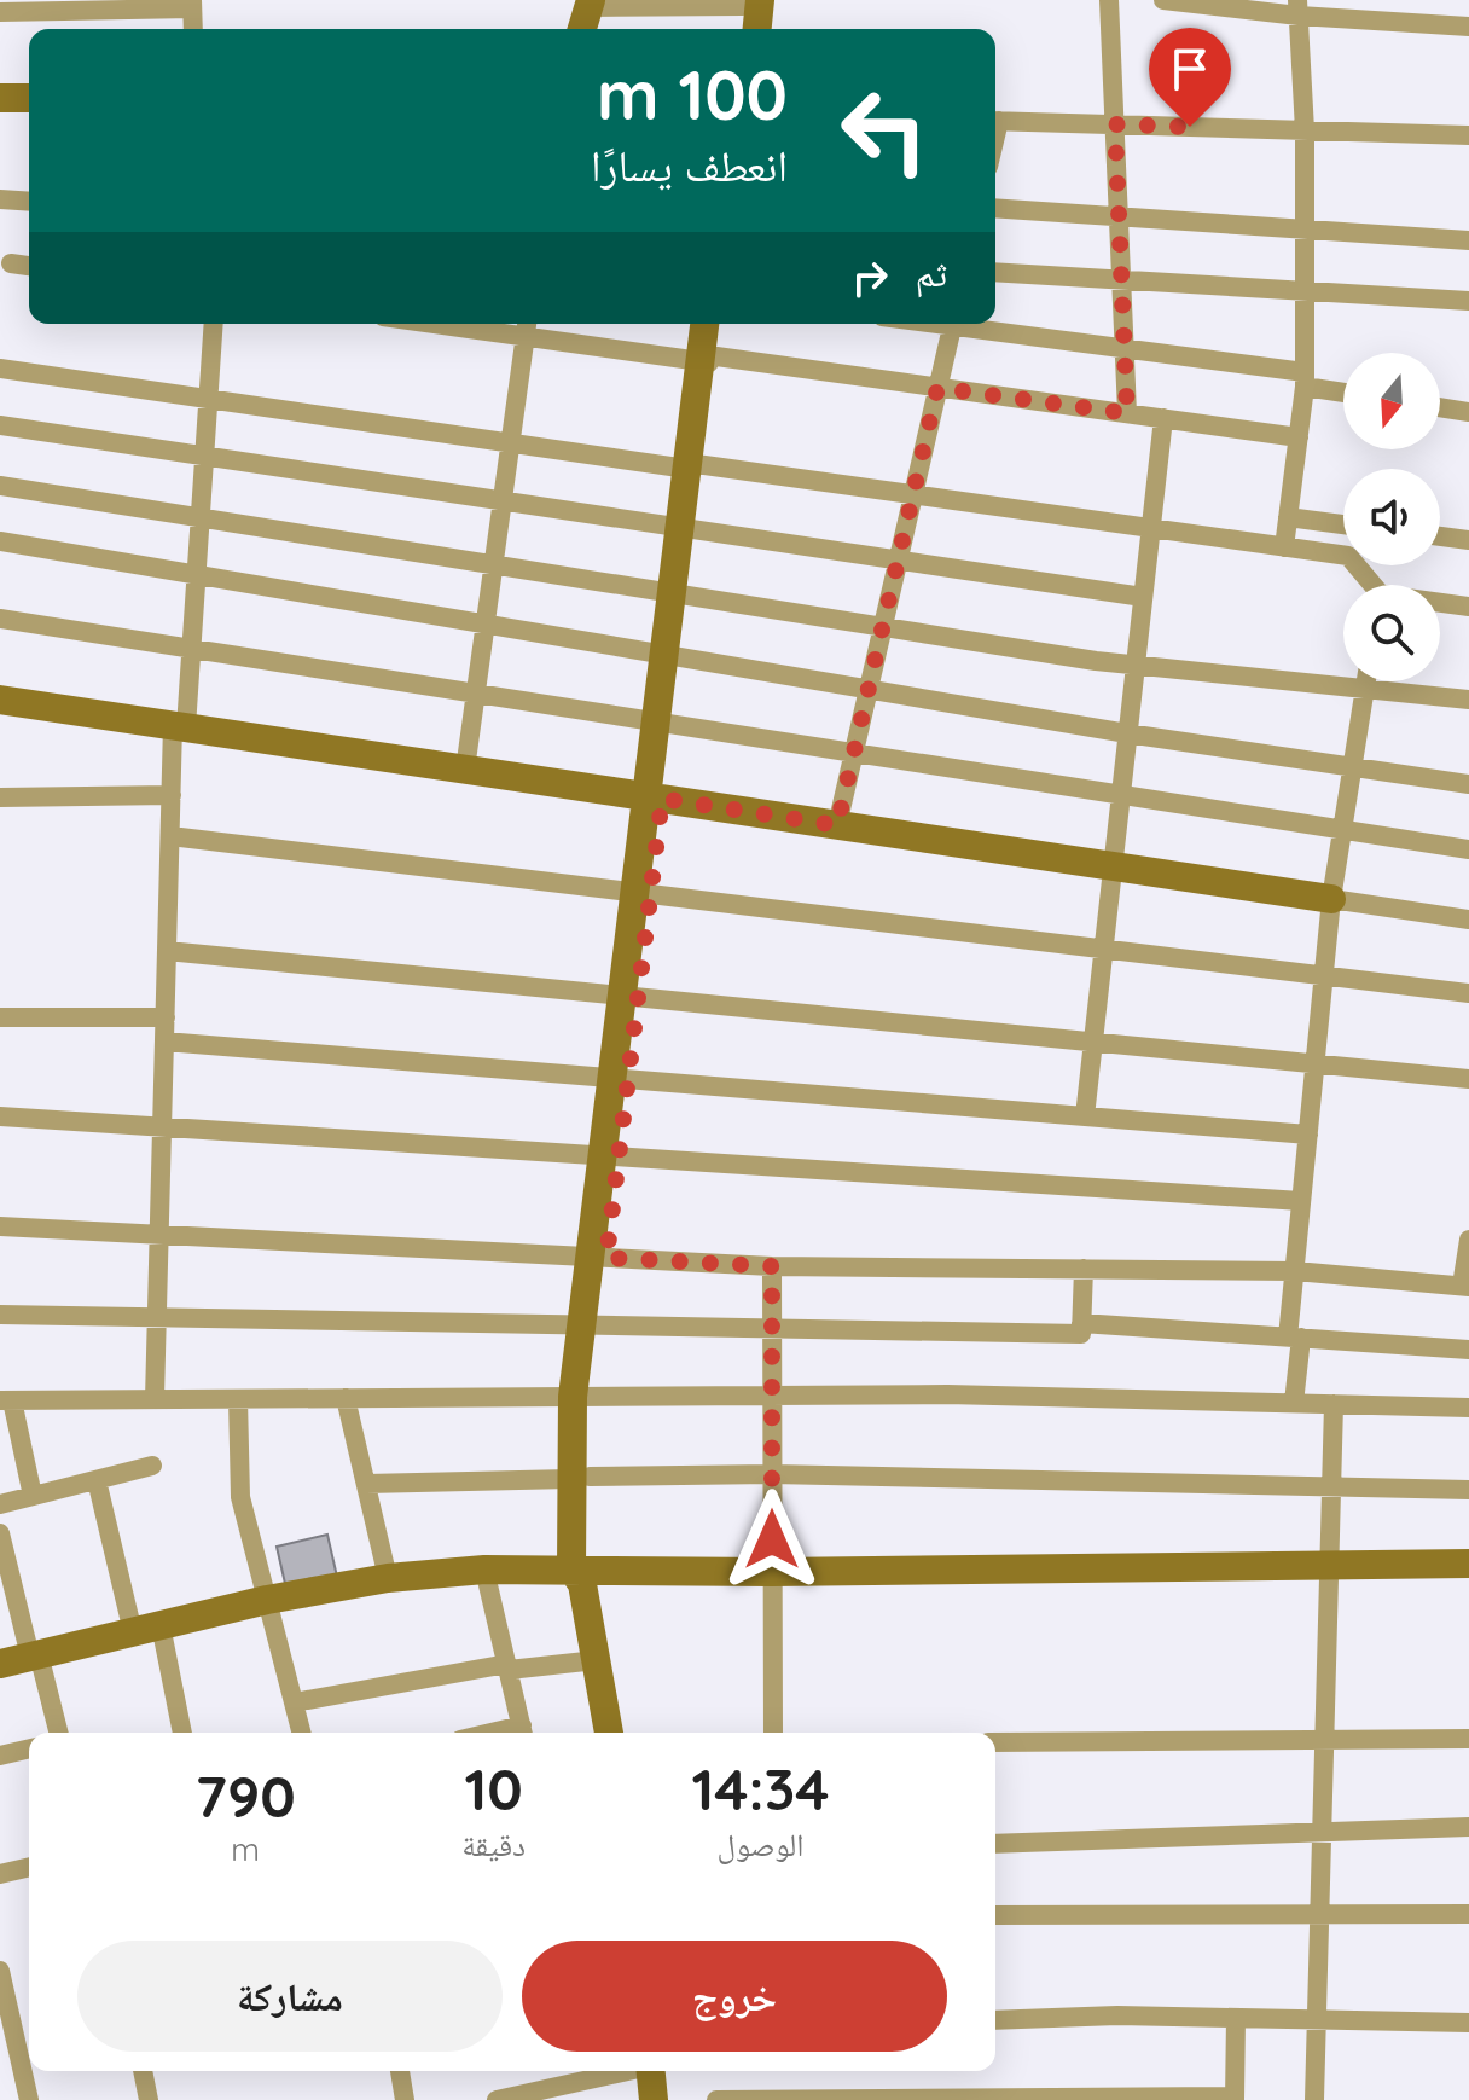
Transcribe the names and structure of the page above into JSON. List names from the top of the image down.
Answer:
{
  "north": "bottom",
  "page": {
    "turn": ["100 m", "انعطف يسارًا"],
    "then": "ثم",
    "eta": [
      "14:34",
      "الوصول",
      "10",
      "دقيقة",
      "790",
      "m"
    ],
    "buttons": ["خروج", "مشاركة"]
  }
}
